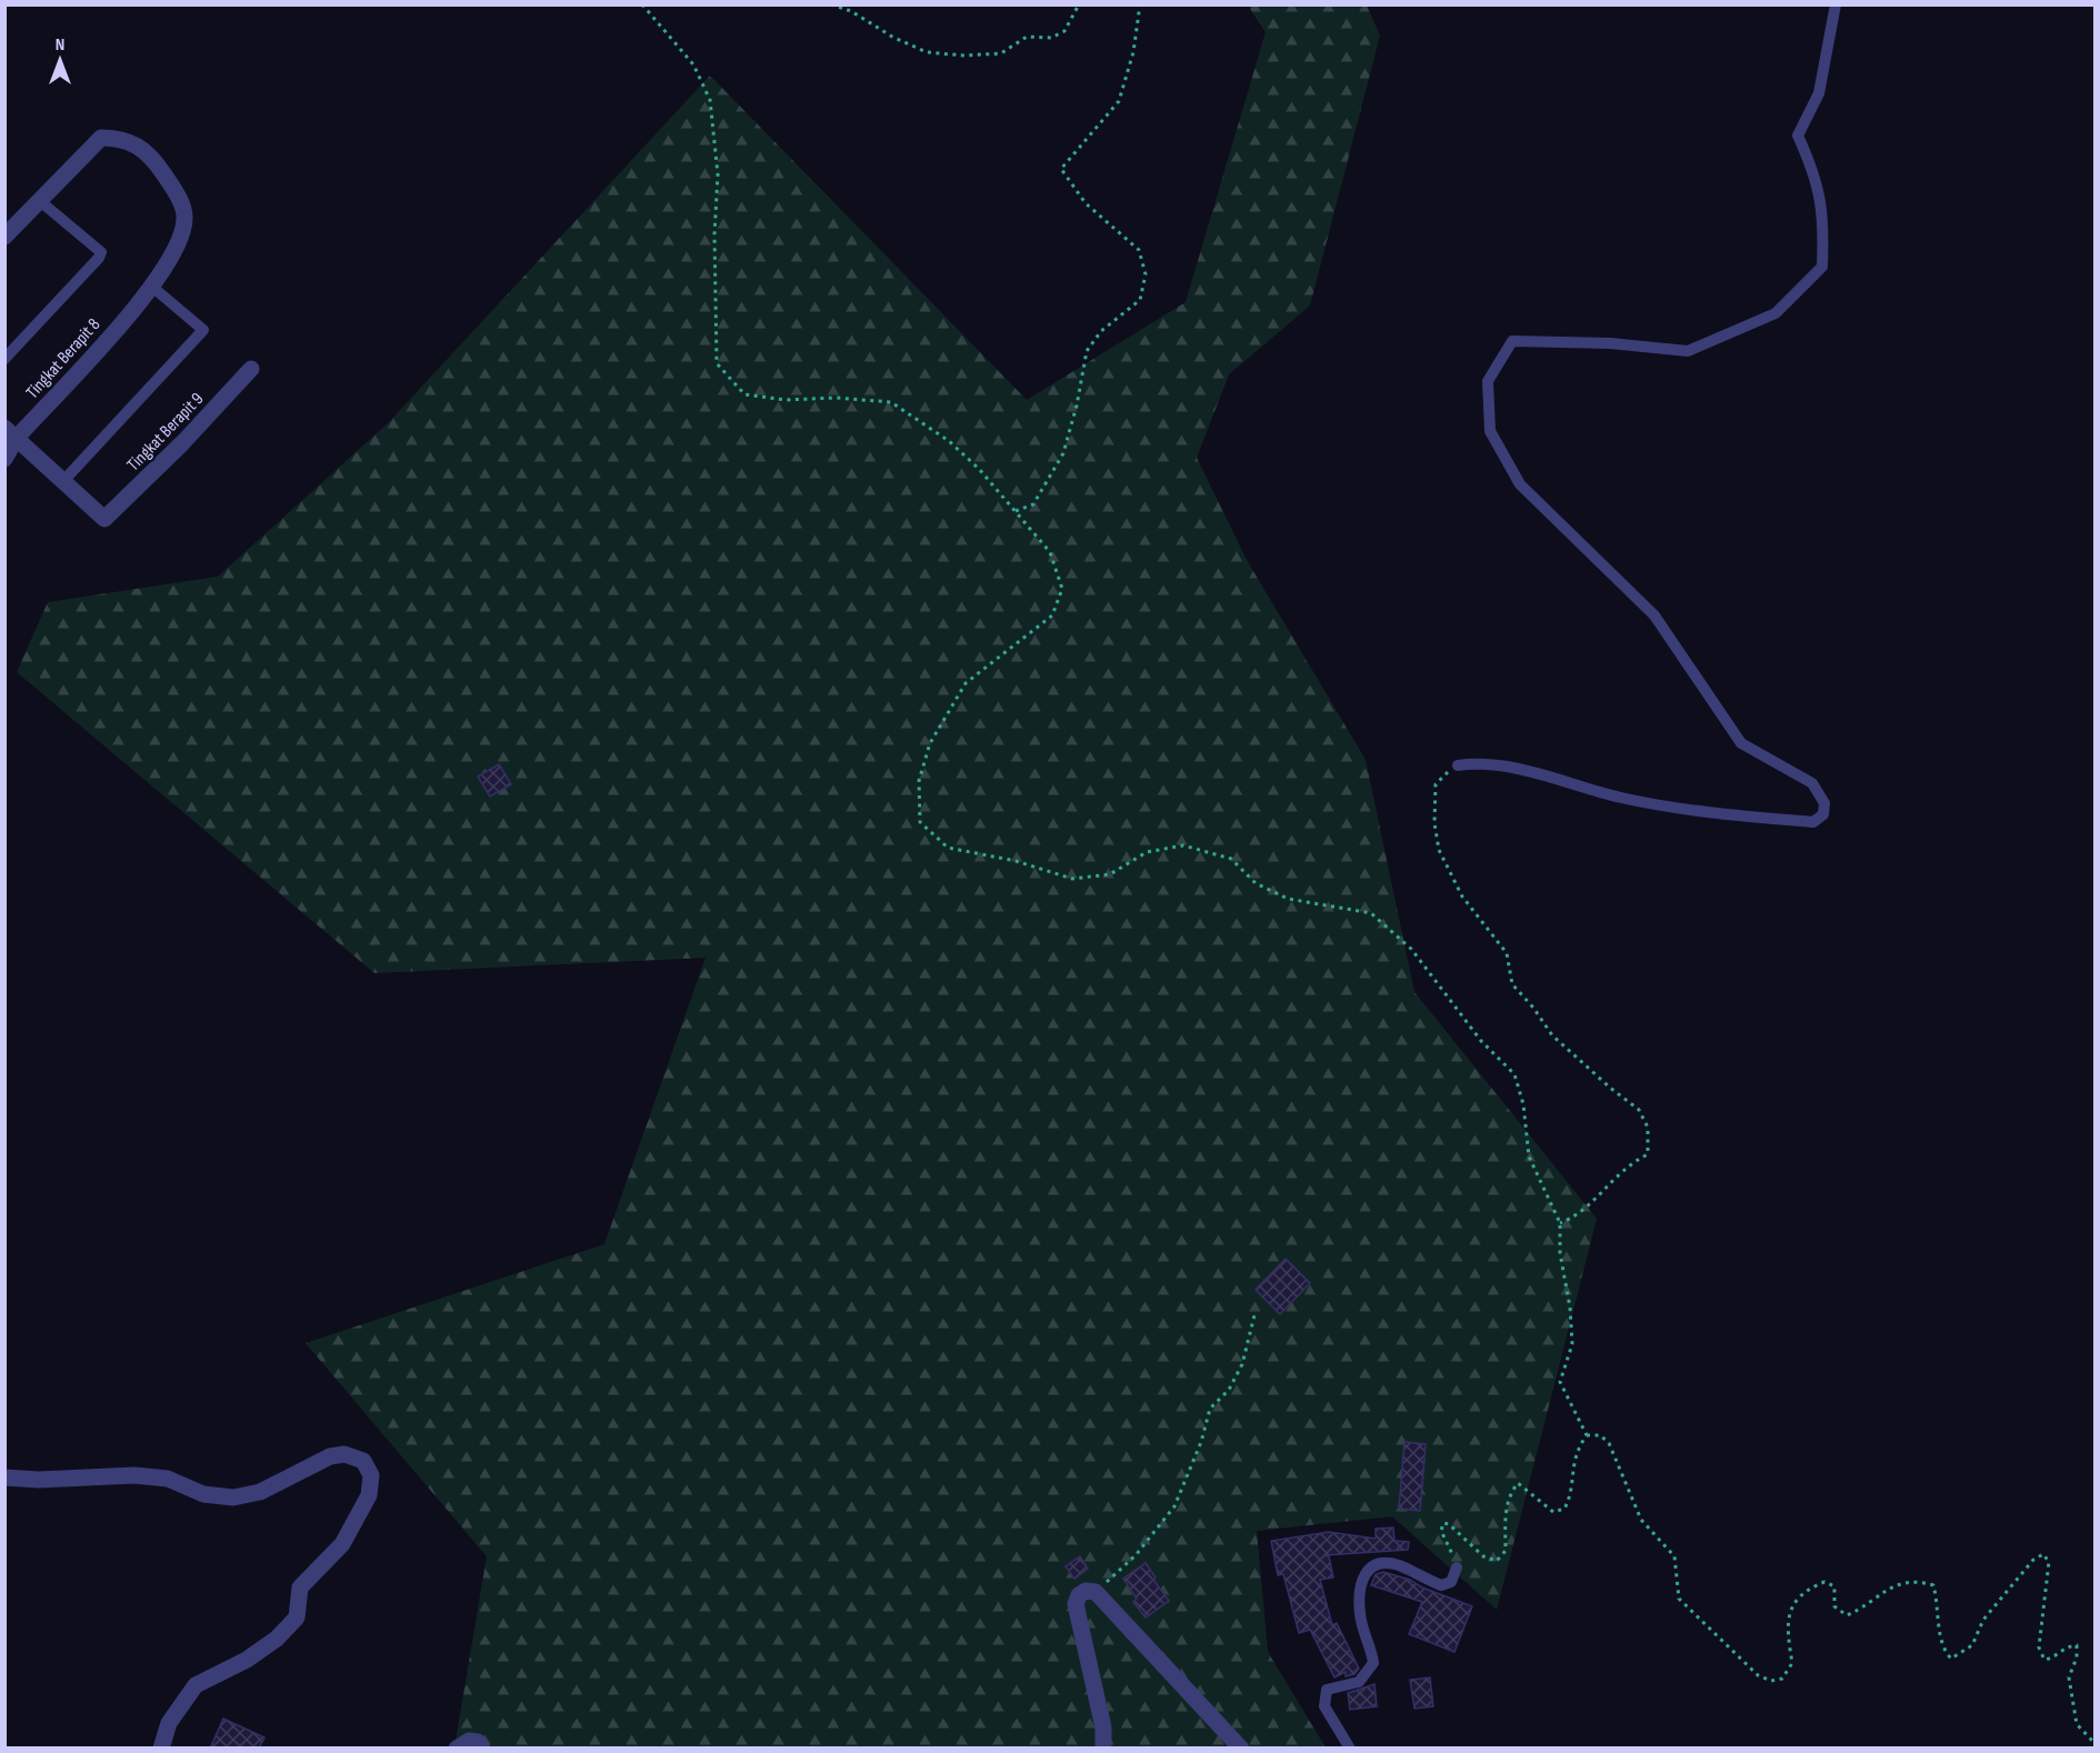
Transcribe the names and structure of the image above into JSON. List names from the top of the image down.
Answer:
{
  "streets": {
    "street": ["Tingkat Berapit 8", "Tingkat Berapit 9"]
  },
  "north": "top"
}
